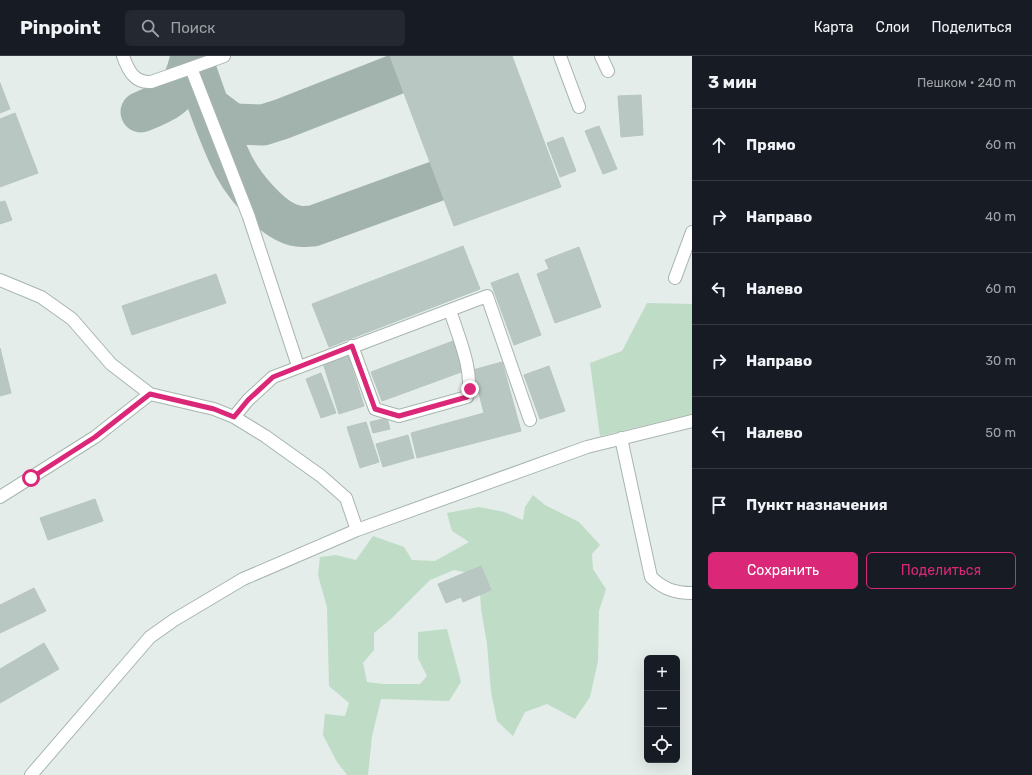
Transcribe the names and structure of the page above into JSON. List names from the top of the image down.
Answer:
{
  "page": {
    "header": "Pinpoint",
    "search": "Поиск",
    "nav": ["Карта", "Слои", "Поделиться"],
    "heading": ["3 мин", "Пешком · 240 m"],
    "list": [
      ["Прямо", "60 m"],
      ["Направо", "40 m"],
      ["Налево", "60 m"],
      ["Направо", "30 m"],
      ["Налево", "50 m"],
      "Пункт назначения"
    ],
    "buttons": ["Сохранить", "Поделиться"],
    "map_buttons": ["+", "−"]
  }
}
